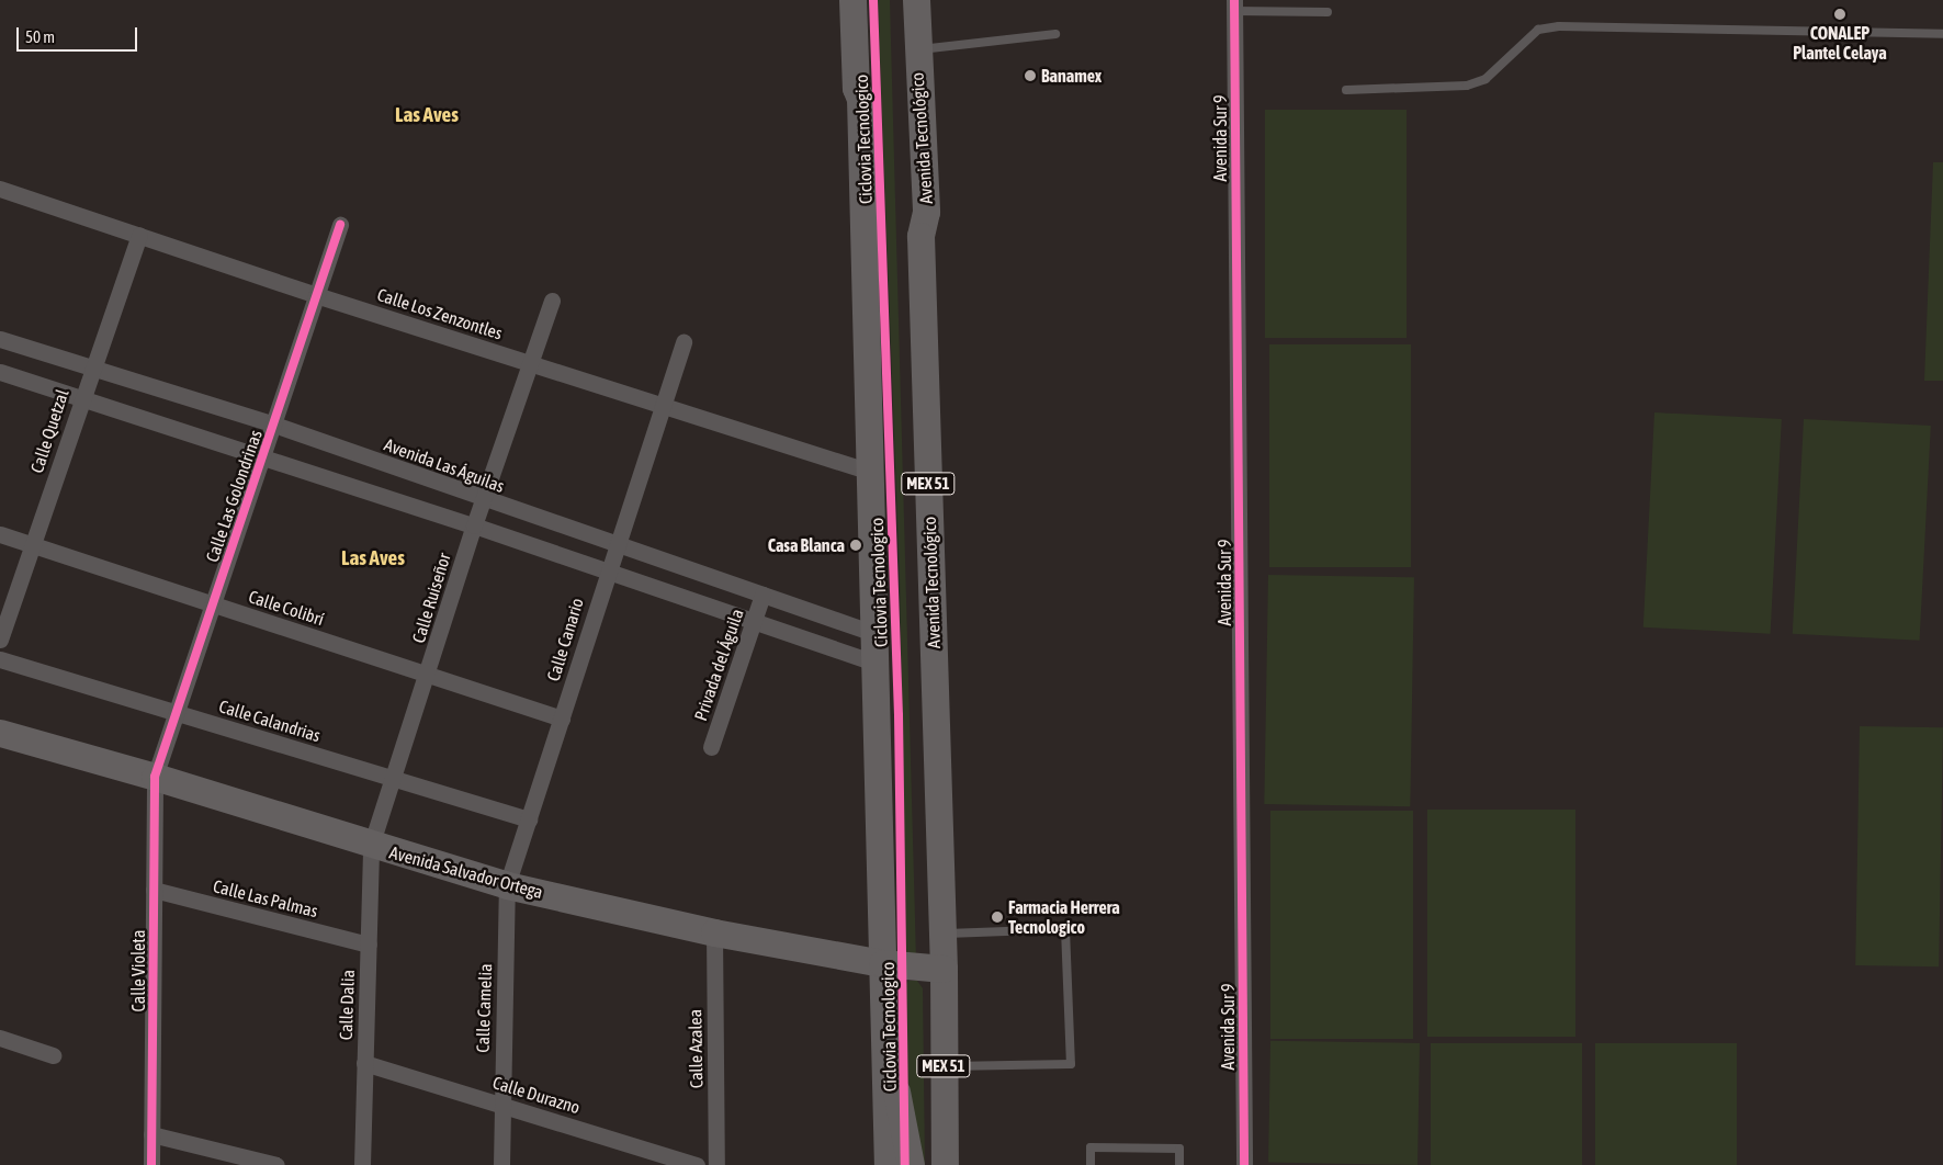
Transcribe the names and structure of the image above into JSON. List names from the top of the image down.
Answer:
{
  "streets": {
    "main road": ["Avenida Tecnológico", "MEX 51", "Avenida Salvador Ortega"],
    "street": [
      "Avenida Sur 9",
      "Calle Los Zenzontles",
      "Calle Quetzal",
      "Avenida Las Águilas",
      "Calle Las Golondrinas",
      "Calle Ruiseñor",
      "Calle Colibrí",
      "Calle Canario",
      "Privada del Águila",
      "Calle Calandrias",
      "Calle Las Palmas",
      "Calle Violeta",
      "Calle Dalia",
      "Calle Camelia",
      "Calle Azalea",
      "Calle Durazno"
    ],
    "cycle path": ["Ciclovia Tecnologico"]
  },
  "crossings": [
    ["Avenida Tecnológico", "Avenida Salvador Ortega"],
    ["Calle Los Zenzontles", "Calle Quetzal"],
    ["Calle Los Zenzontles", "Calle Las Golondrinas"],
    ["Calle Los Zenzontles", "Calle Ruiseñor"],
    ["Calle Los Zenzontles", "Calle Canario"],
    ["Calle Quetzal", "Avenida Las Águilas"],
    ["Calle Quetzal", "Calle Colibrí"],
    ["Avenida Las Águilas", "Calle Las Golondrinas"],
    ["Avenida Las Águilas", "Calle Ruiseñor"],
    ["Avenida Las Águilas", "Calle Canario"],
    ["Avenida Las Águilas", "Privada del Águila"],
    ["Calle Las Golondrinas", "Calle Colibrí"],
    ["Calle Las Golondrinas", "Calle Calandrias"],
    ["Calle Las Golondrinas", "Avenida Salvador Ortega"],
    ["Calle Las Golondrinas", "Calle Violeta"],
    ["Calle Ruiseñor", "Calle Colibrí"],
    ["Calle Ruiseñor", "Calle Calandrias"],
    ["Calle Ruiseñor", "Avenida Salvador Ortega"],
    ["Calle Ruiseñor", "Calle Dalia"],
    ["Calle Colibrí", "Calle Canario"],
    ["Calle Canario", "Calle Calandrias"],
    ["Calle Canario", "Avenida Salvador Ortega"],
    ["Calle Canario", "Calle Camelia"],
    ["Avenida Salvador Ortega", "Calle Violeta"],
    ["Avenida Salvador Ortega", "Calle Dalia"],
    ["Avenida Salvador Ortega", "Calle Camelia"],
    ["Avenida Salvador Ortega", "Calle Azalea"],
    ["Calle Las Palmas", "Calle Violeta"],
    ["Calle Las Palmas", "Calle Dalia"],
    ["Calle Dalia", "Calle Durazno"],
    ["Calle Camelia", "Calle Durazno"]
  ],
  "districts": ["Las Aves", "Las Aves"],
  "places": [
    "CONALEP Plantel Celaya",
    "Banamex",
    "Casa Blanca",
    "Farmacia Herrera Tecnologico"
  ],
  "scale_bar": "50 m"
}
